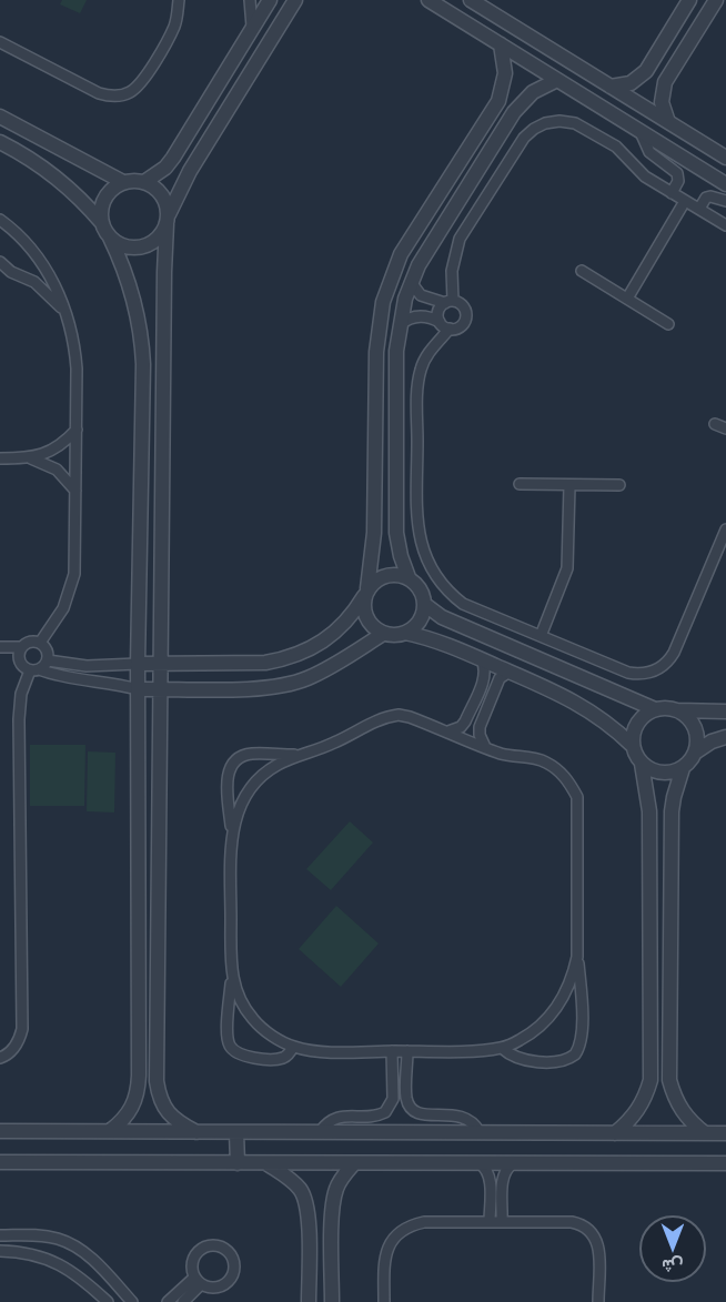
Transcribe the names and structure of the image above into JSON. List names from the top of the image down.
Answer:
{
  "north": "bottom"
}
